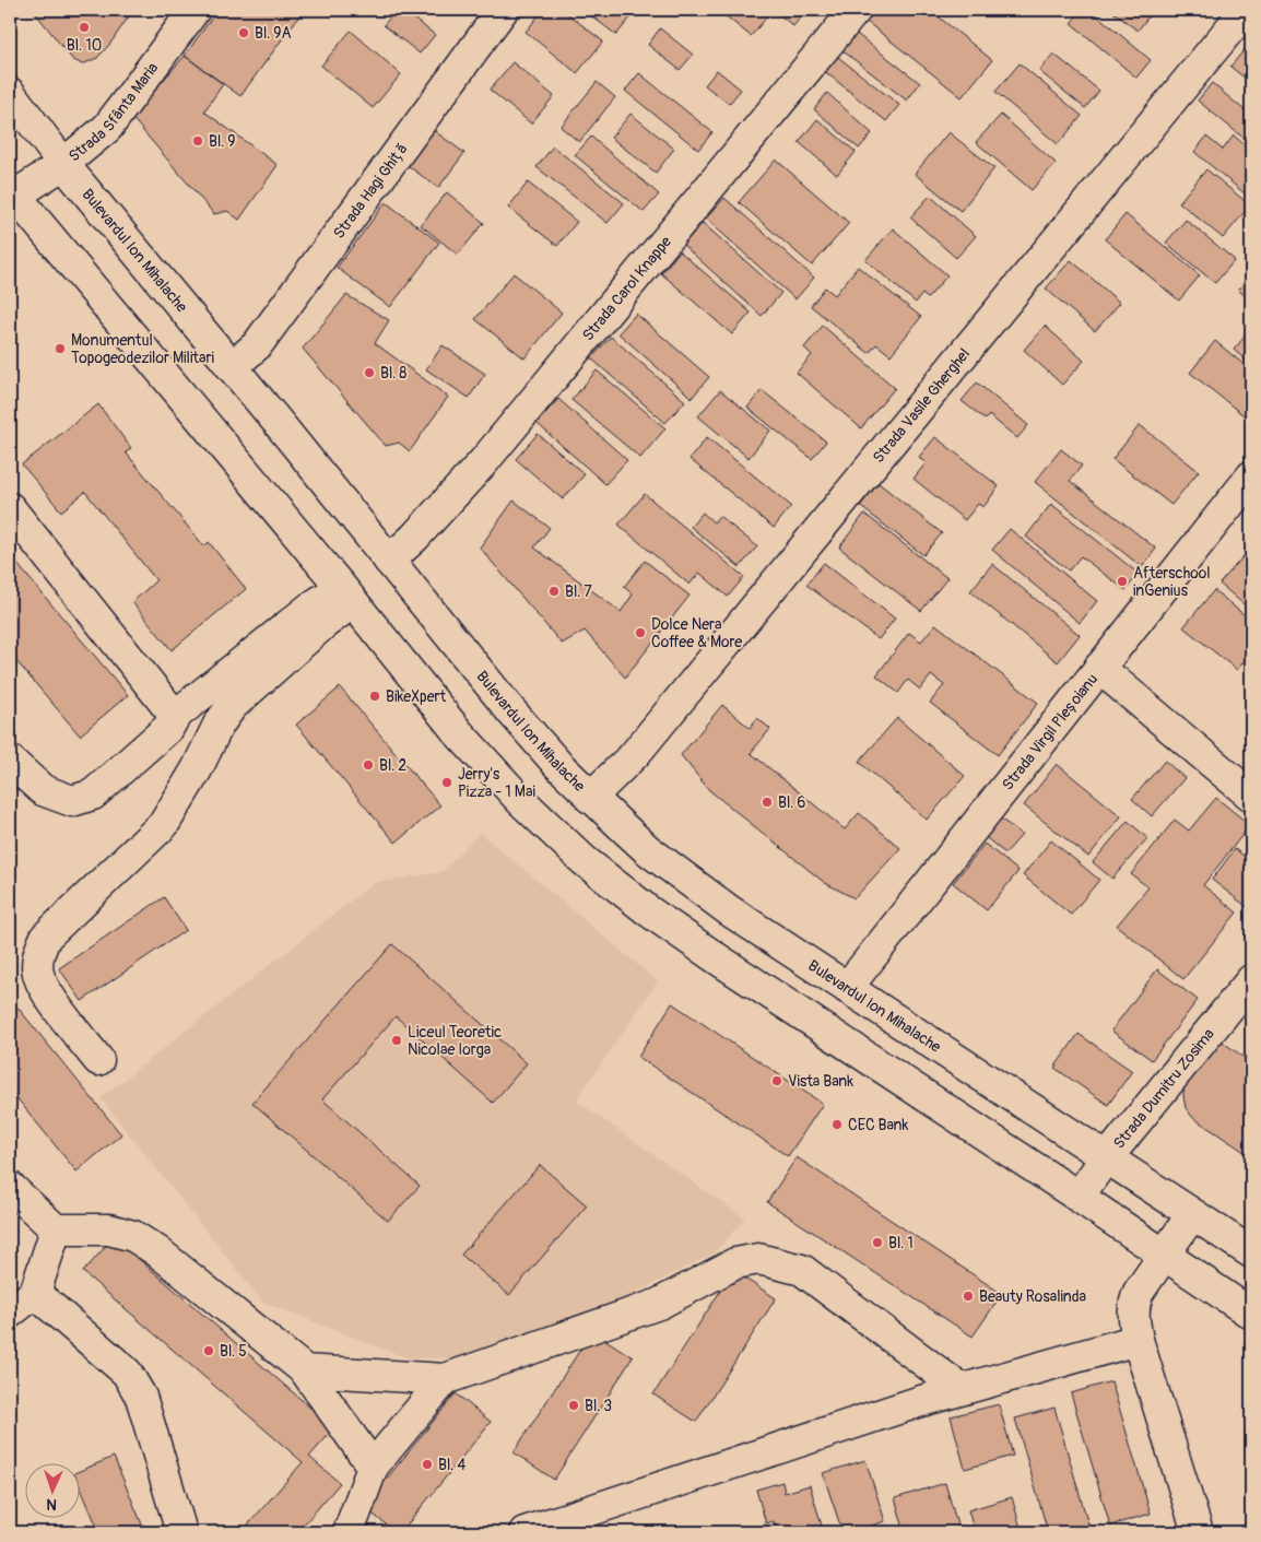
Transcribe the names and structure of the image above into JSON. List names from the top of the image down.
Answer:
{
  "streets": {
    "street": [
      "Strada Sfânta Maria",
      "Strada Hagi Ghiță",
      "Bulevardul Ion Mihalache",
      "Strada Carol Knappe",
      "Strada Vasile Gherghel",
      "Strada Virgil Pleșoianu",
      "Strada Dumitru Zosima"
    ]
  },
  "crossings": [
    ["Strada Sfânta Maria", "Bulevardul Ion Mihalache"],
    ["Strada Hagi Ghiță", "Bulevardul Ion Mihalache"],
    ["Bulevardul Ion Mihalache", "Strada Carol Knappe"],
    ["Bulevardul Ion Mihalache", "Strada Vasile Gherghel"],
    ["Bulevardul Ion Mihalache", "Strada Virgil Pleșoianu"],
    ["Bulevardul Ion Mihalache", "Strada Dumitru Zosima"]
  ],
  "places": [
    "Bl. 10",
    "Bl. 9A",
    "Bl. 9",
    "Monumentul Topogeodezilor Militari",
    "Bl. 8",
    "Afterschool inGenius",
    "Bl. 7",
    "Dolce Nera Coffee & More",
    "BikeXpert",
    "Bl. 2",
    "Jerry's Pizza - 1 Mai",
    "Bl. 6",
    "Liceul Teoretic Nicolae Iorga",
    "Vista Bank",
    "CEC Bank",
    "Bl. 1",
    "Beauty Rosalinda",
    "Bl. 5",
    "Bl. 3",
    "Bl. 4"
  ],
  "north": "bottom"
}
